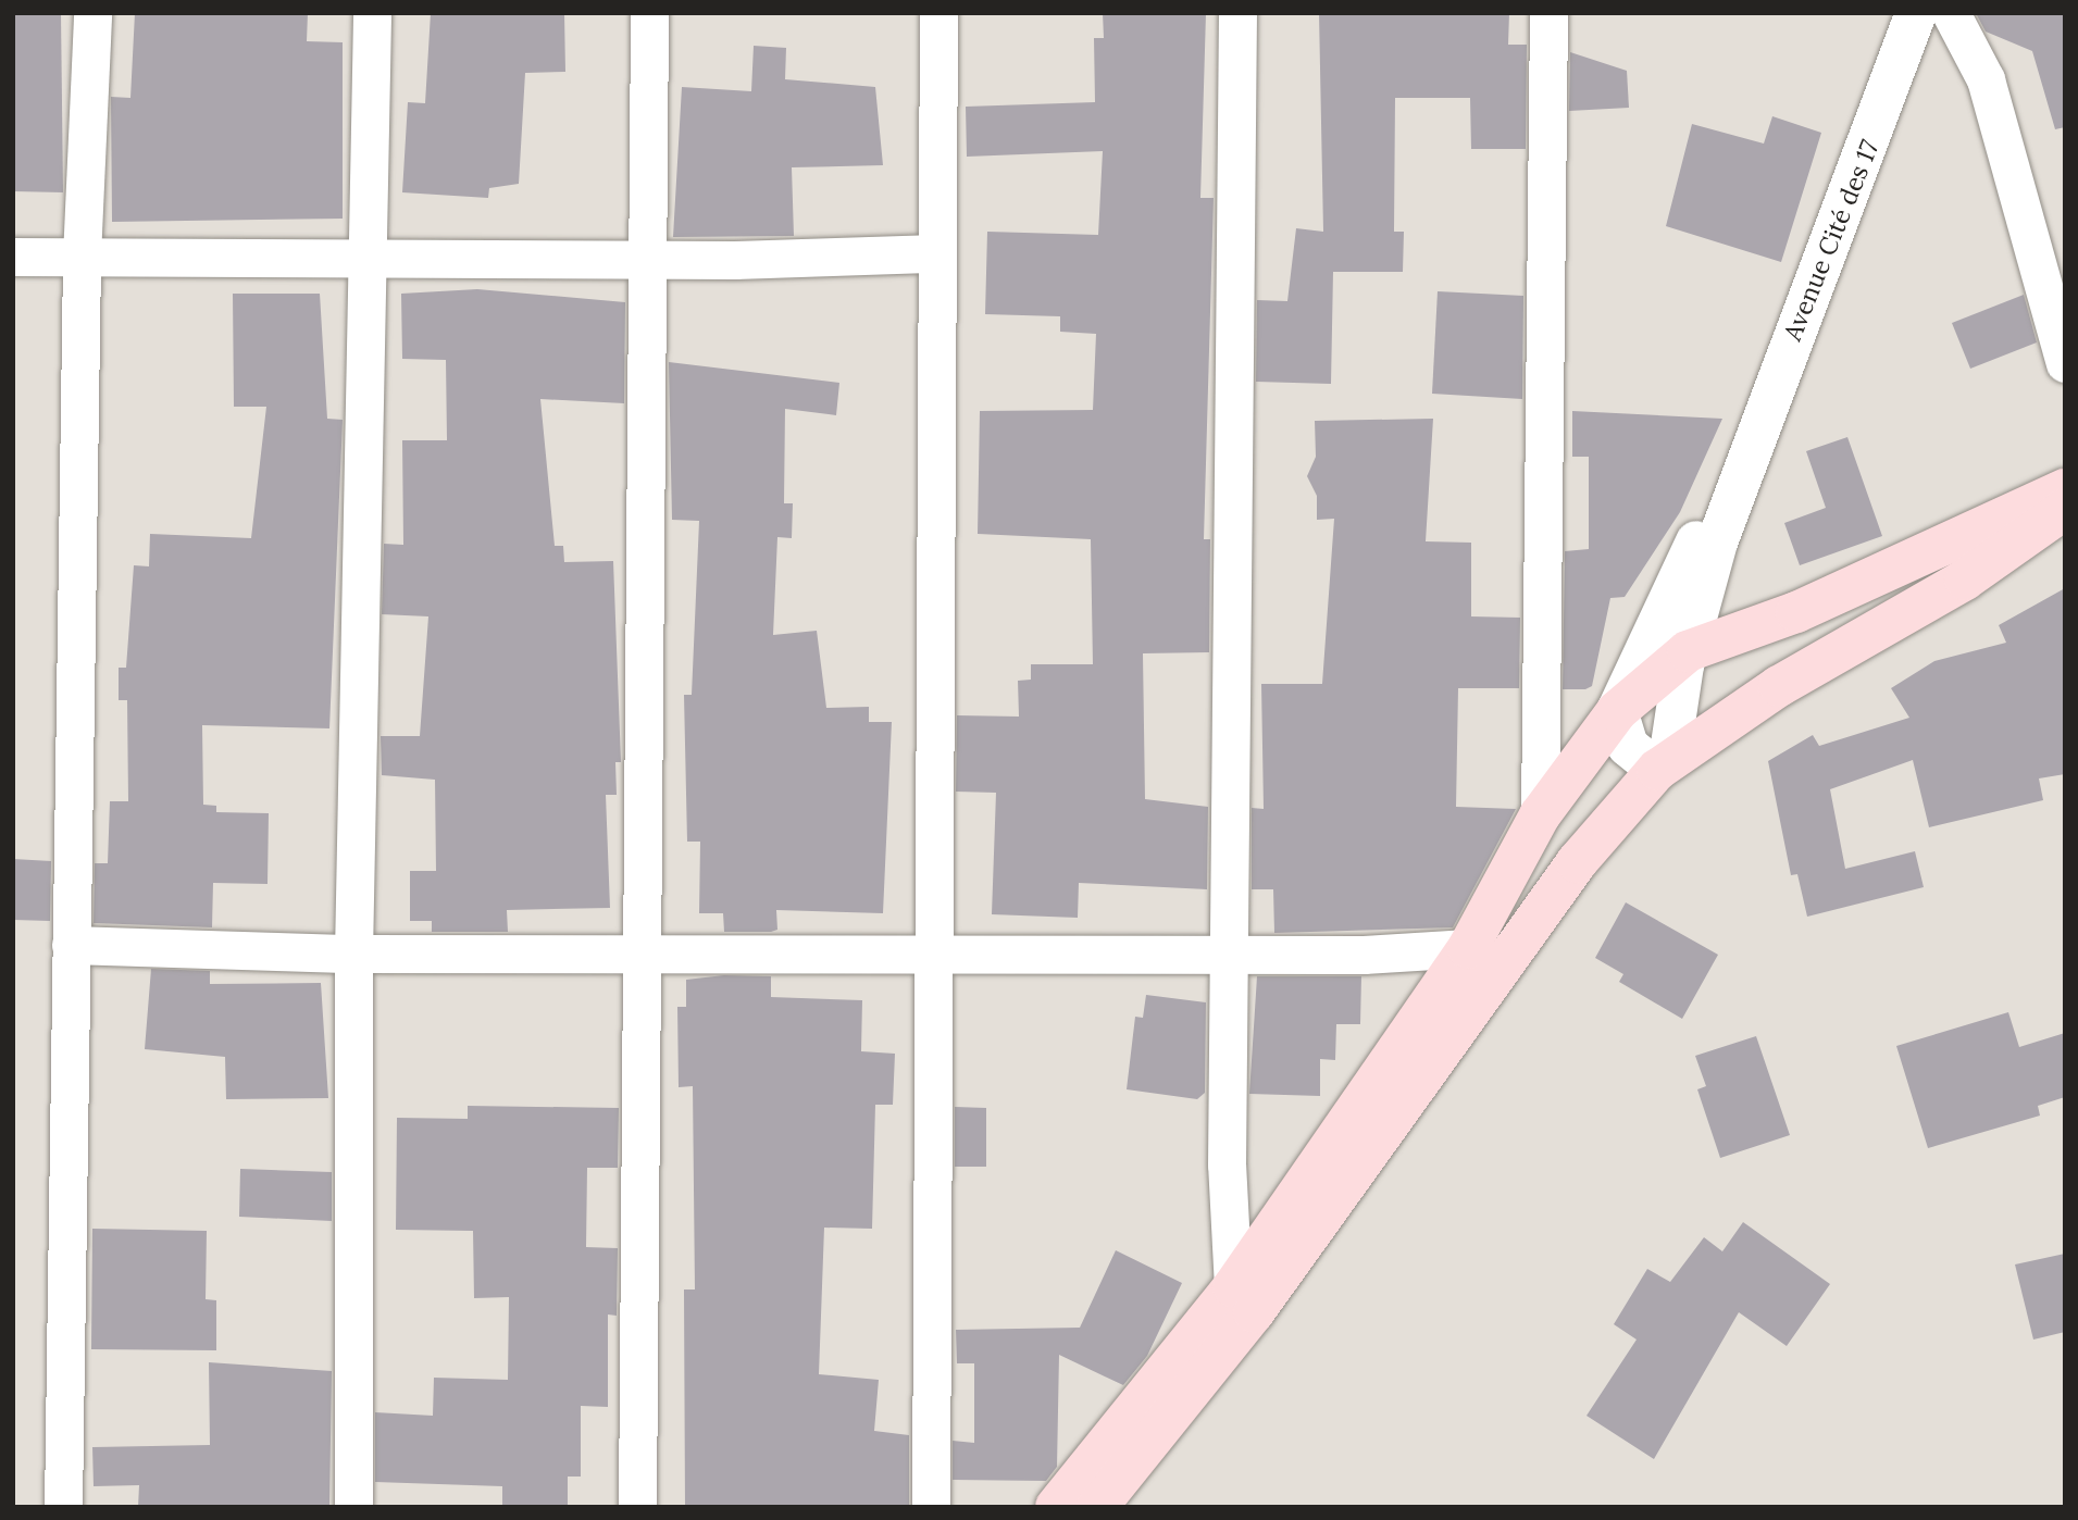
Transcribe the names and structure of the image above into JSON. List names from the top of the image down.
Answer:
{
  "streets": {
    "street": ["Avenue Cité des 17"]
  }
}
